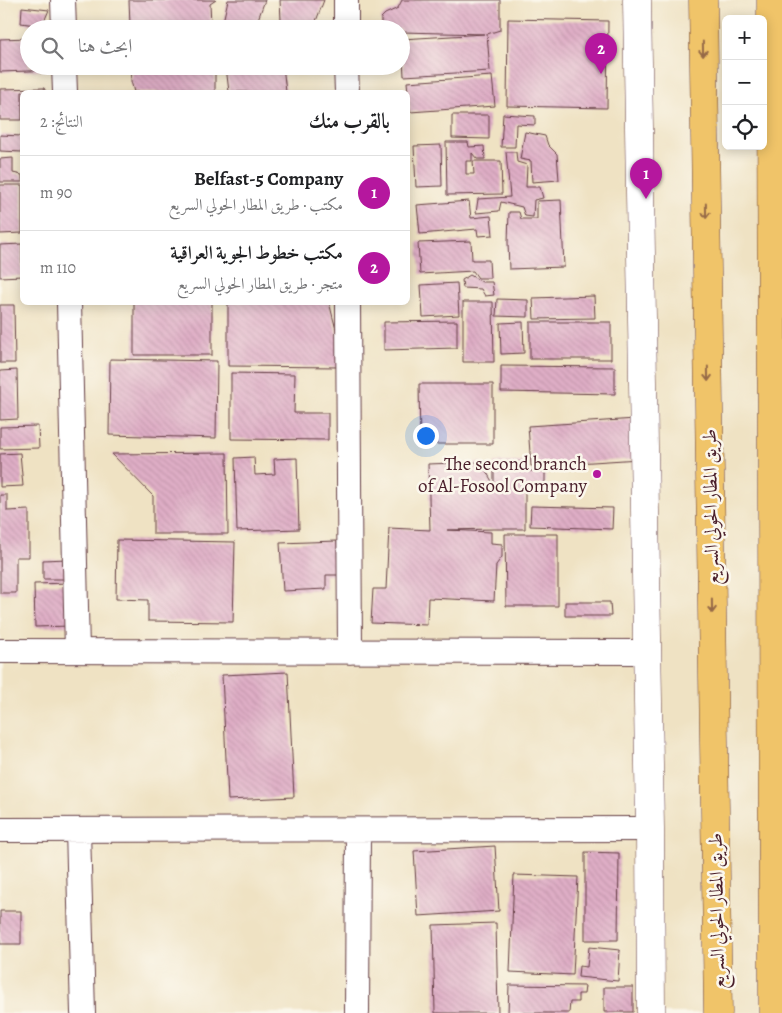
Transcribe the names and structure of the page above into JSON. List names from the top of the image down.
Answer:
{
  "streets": {
    "highway": ["طريق المطار الحولي السريع"]
  },
  "places": ["The second branch of Al-Fosool Company"],
  "page": {
    "map_buttons": ["+", "−"],
    "search": "ابحث هنا",
    "pins": ["2", "1"],
    "heading": ["بالقرب منك", "النتائج: 2"],
    "list": [
      {
        "mark": "1",
        "name": "Belfast-5 Company",
        "note": "مكتب · طريق المطار الحولي السريع",
        "value": "90 m"
      },
      {
        "mark": "2",
        "name": "مكتب خطوط الجوية العراقية",
        "note": "متجر · طريق المطار الحولي السريع",
        "value": "110 m"
      }
    ]
  }
}
